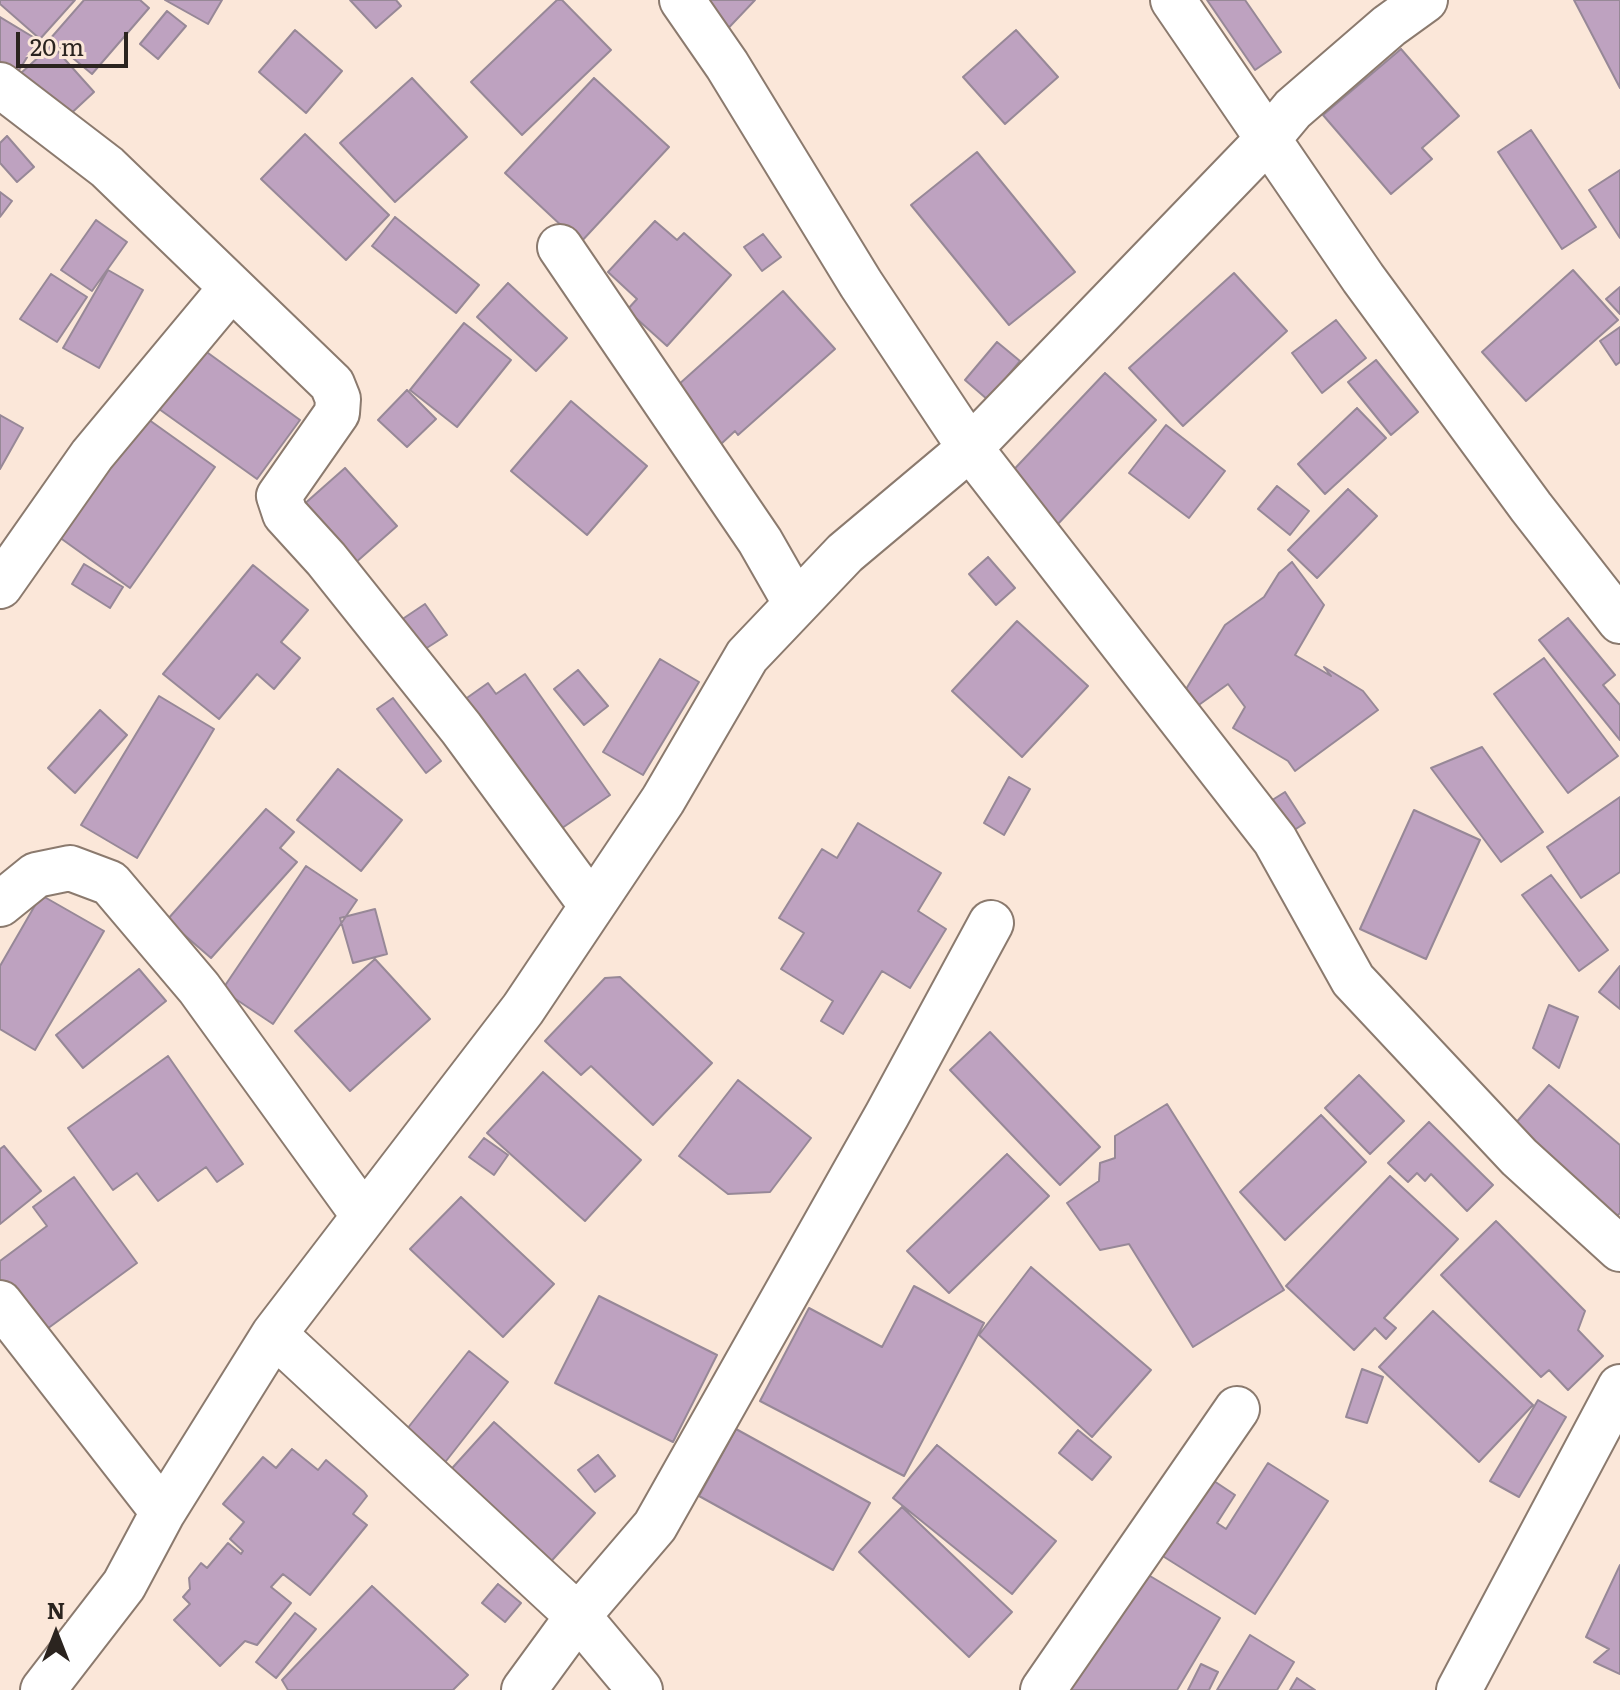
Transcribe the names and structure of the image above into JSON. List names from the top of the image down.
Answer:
{
  "scale_bar": "20 m",
  "north": "top"
}
